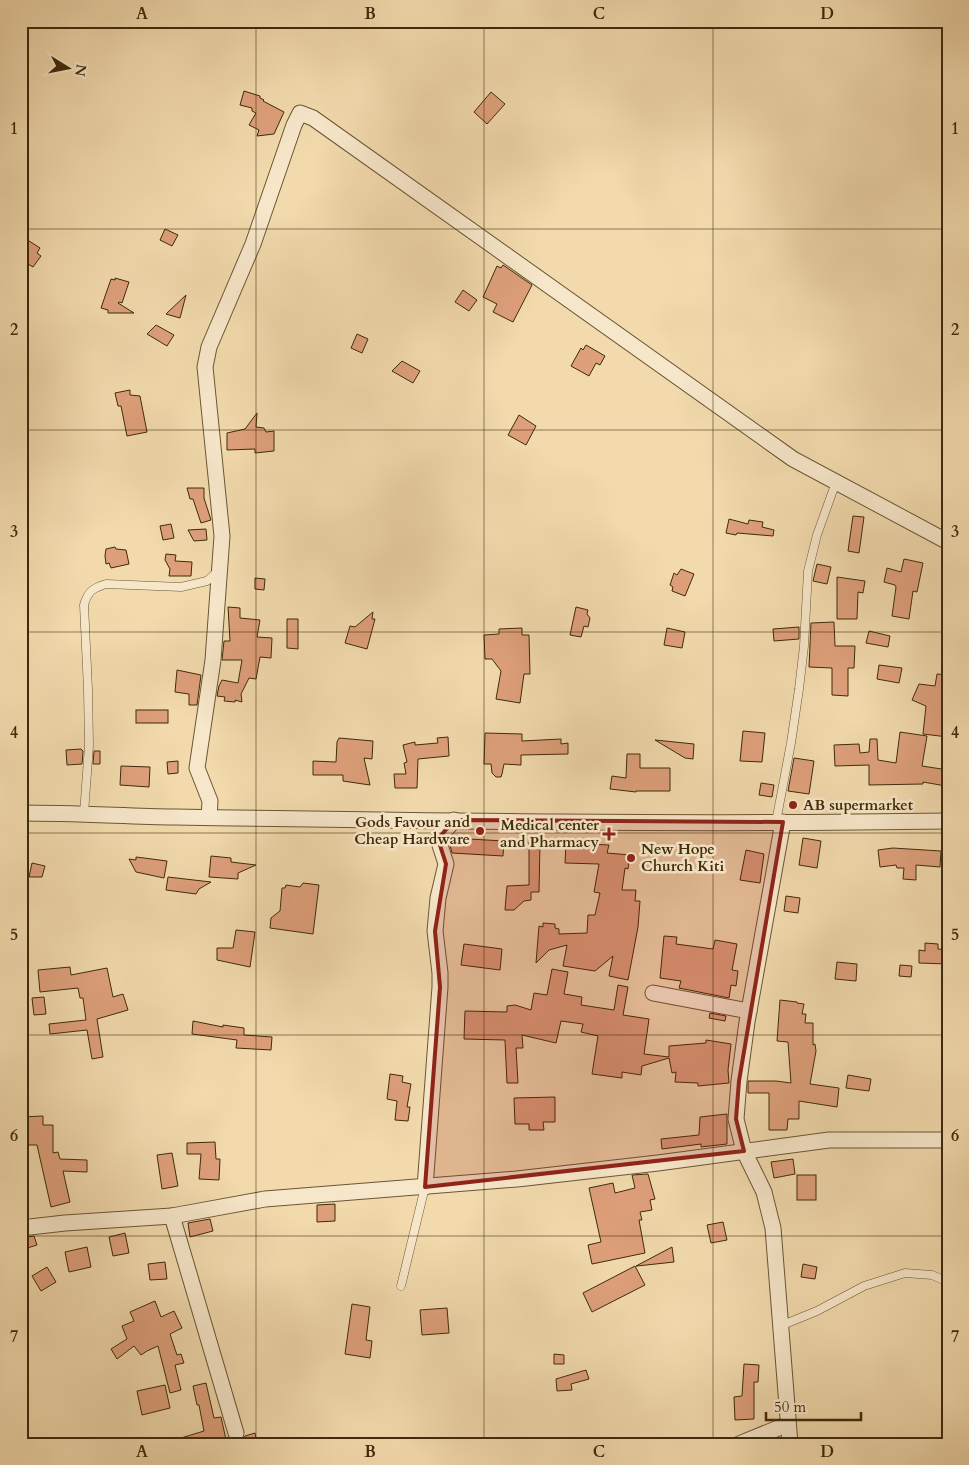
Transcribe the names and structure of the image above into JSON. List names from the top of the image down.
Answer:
{
  "places": {
    "other": ["AB supermarket", "Gods Favour and Cheap Hardware", "New Hope Church Kiti"],
    "health": ["Medical center and Pharmacy"]
  },
  "scale_bar": "50 m",
  "north": "right",
  "grid": {
    "columns": [
      "A",
      "B",
      "C",
      "D"
    ],
    "rows": [
      "1",
      "2",
      "3",
      "4",
      "5",
      "6",
      "7"
    ]
  }
}
